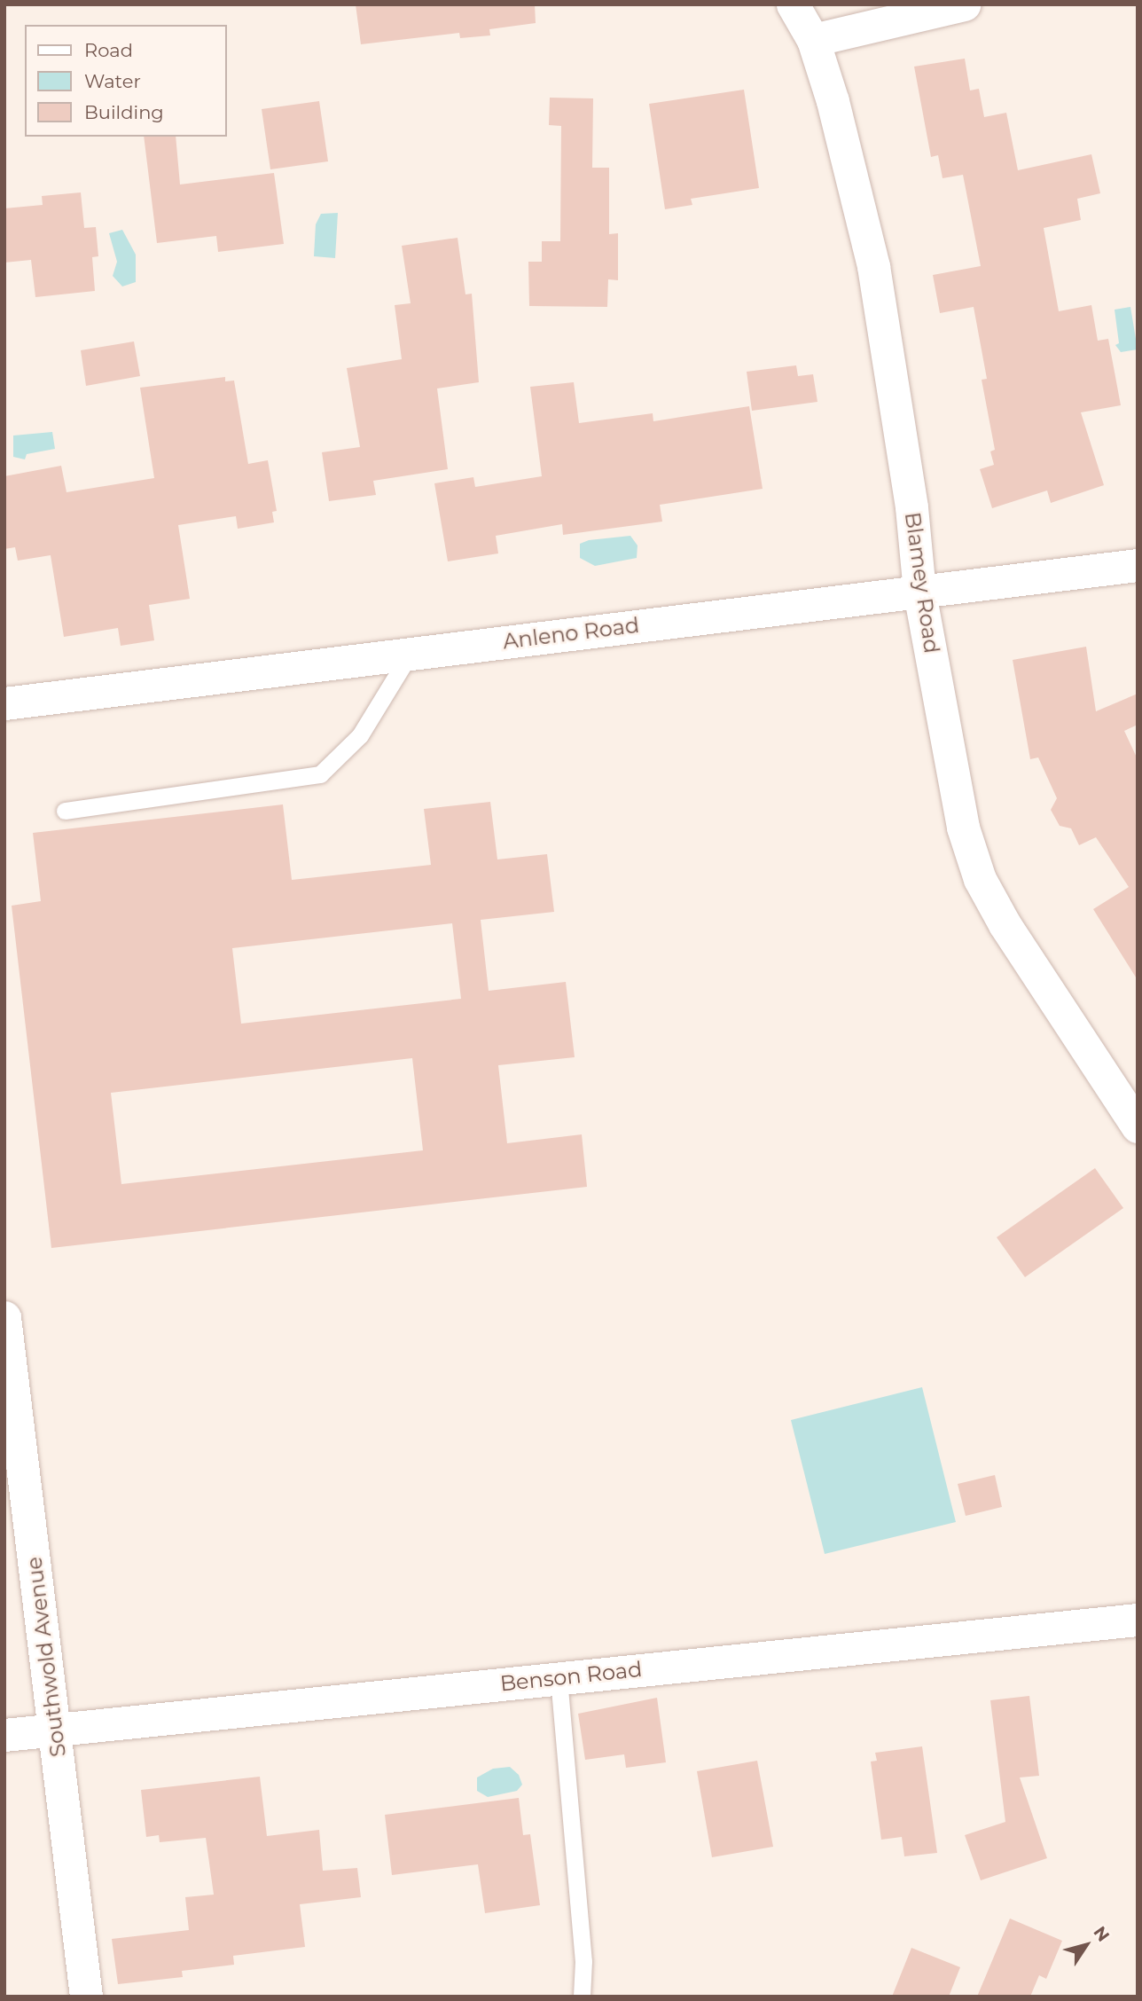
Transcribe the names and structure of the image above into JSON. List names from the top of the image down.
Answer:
{
  "streets": {
    "street": [
      "Blamey Road",
      "Anleno Road",
      "Southwold Avenue",
      "Benson Road"
    ]
  },
  "crossings": [
    ["Blamey Road", "Anleno Road"],
    ["Southwold Avenue", "Benson Road"]
  ],
  "legend": ["Road", "Water", "Building"],
  "north": "top right"
}
